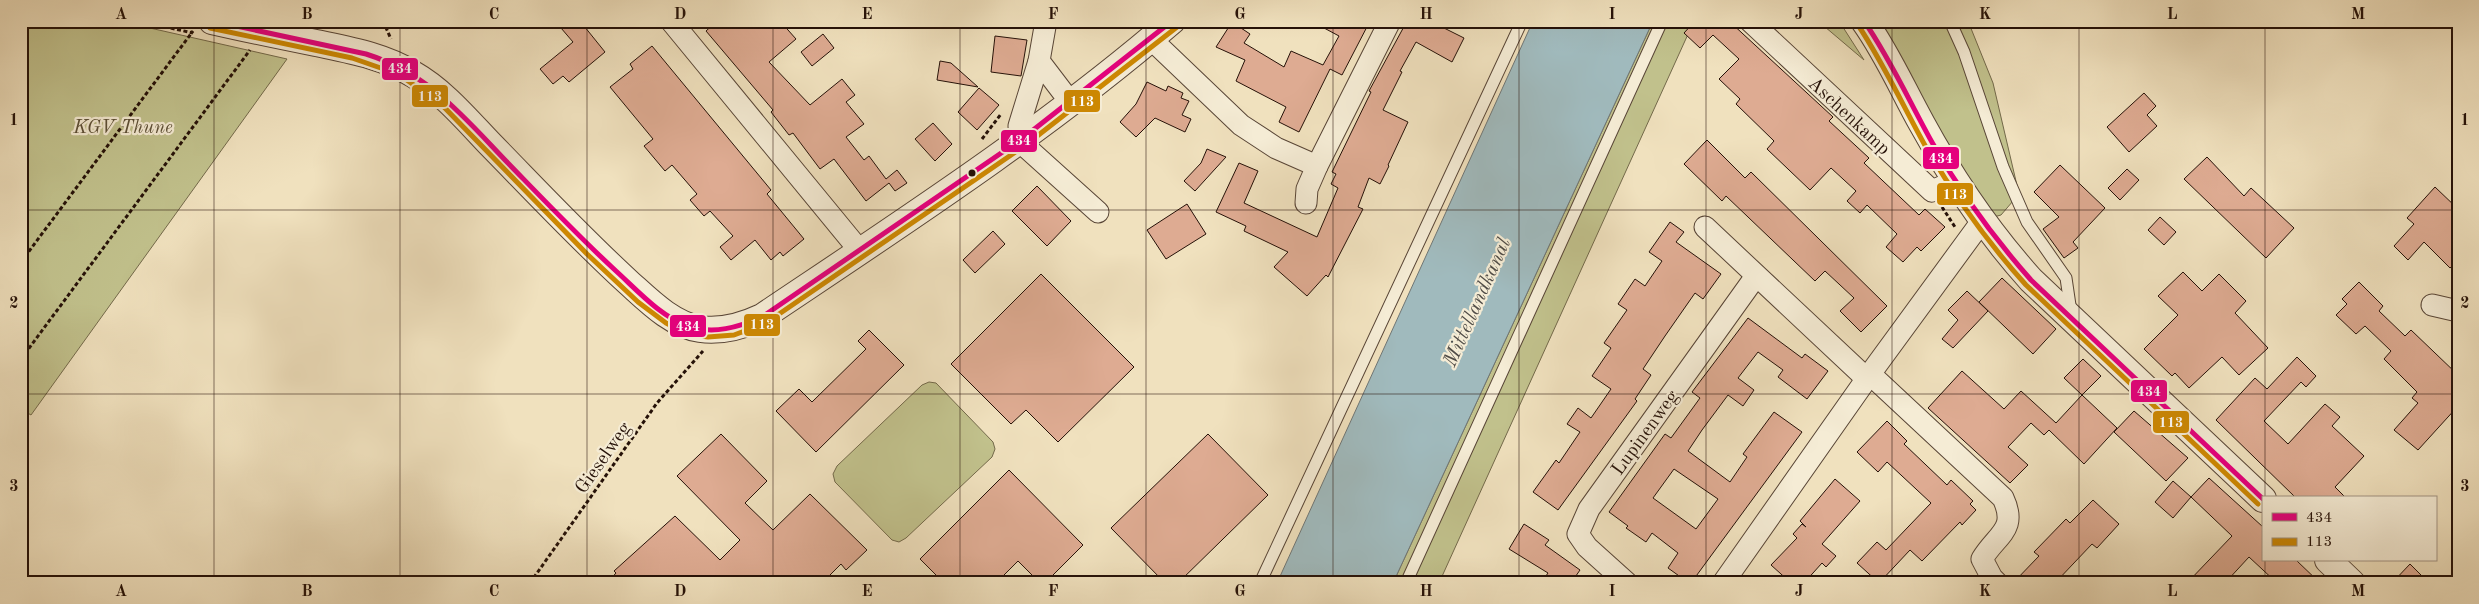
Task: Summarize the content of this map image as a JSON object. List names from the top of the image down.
{
  "streets": {
    "street": ["Aschenkamp", "Lupinenweg"],
    "path": ["Gieselweg"]
  },
  "water": ["Mittellandkanal"],
  "parks": ["KGV Thune"],
  "lines": ["transit line 434", "transit line 113"],
  "legend": ["434", "113"],
  "grid": {
    "columns": [
      "A",
      "B",
      "C",
      "D",
      "E",
      "F",
      "G",
      "H",
      "I",
      "J",
      "K",
      "L",
      "M"
    ],
    "rows": ["1", "2", "3"]
  }
}
